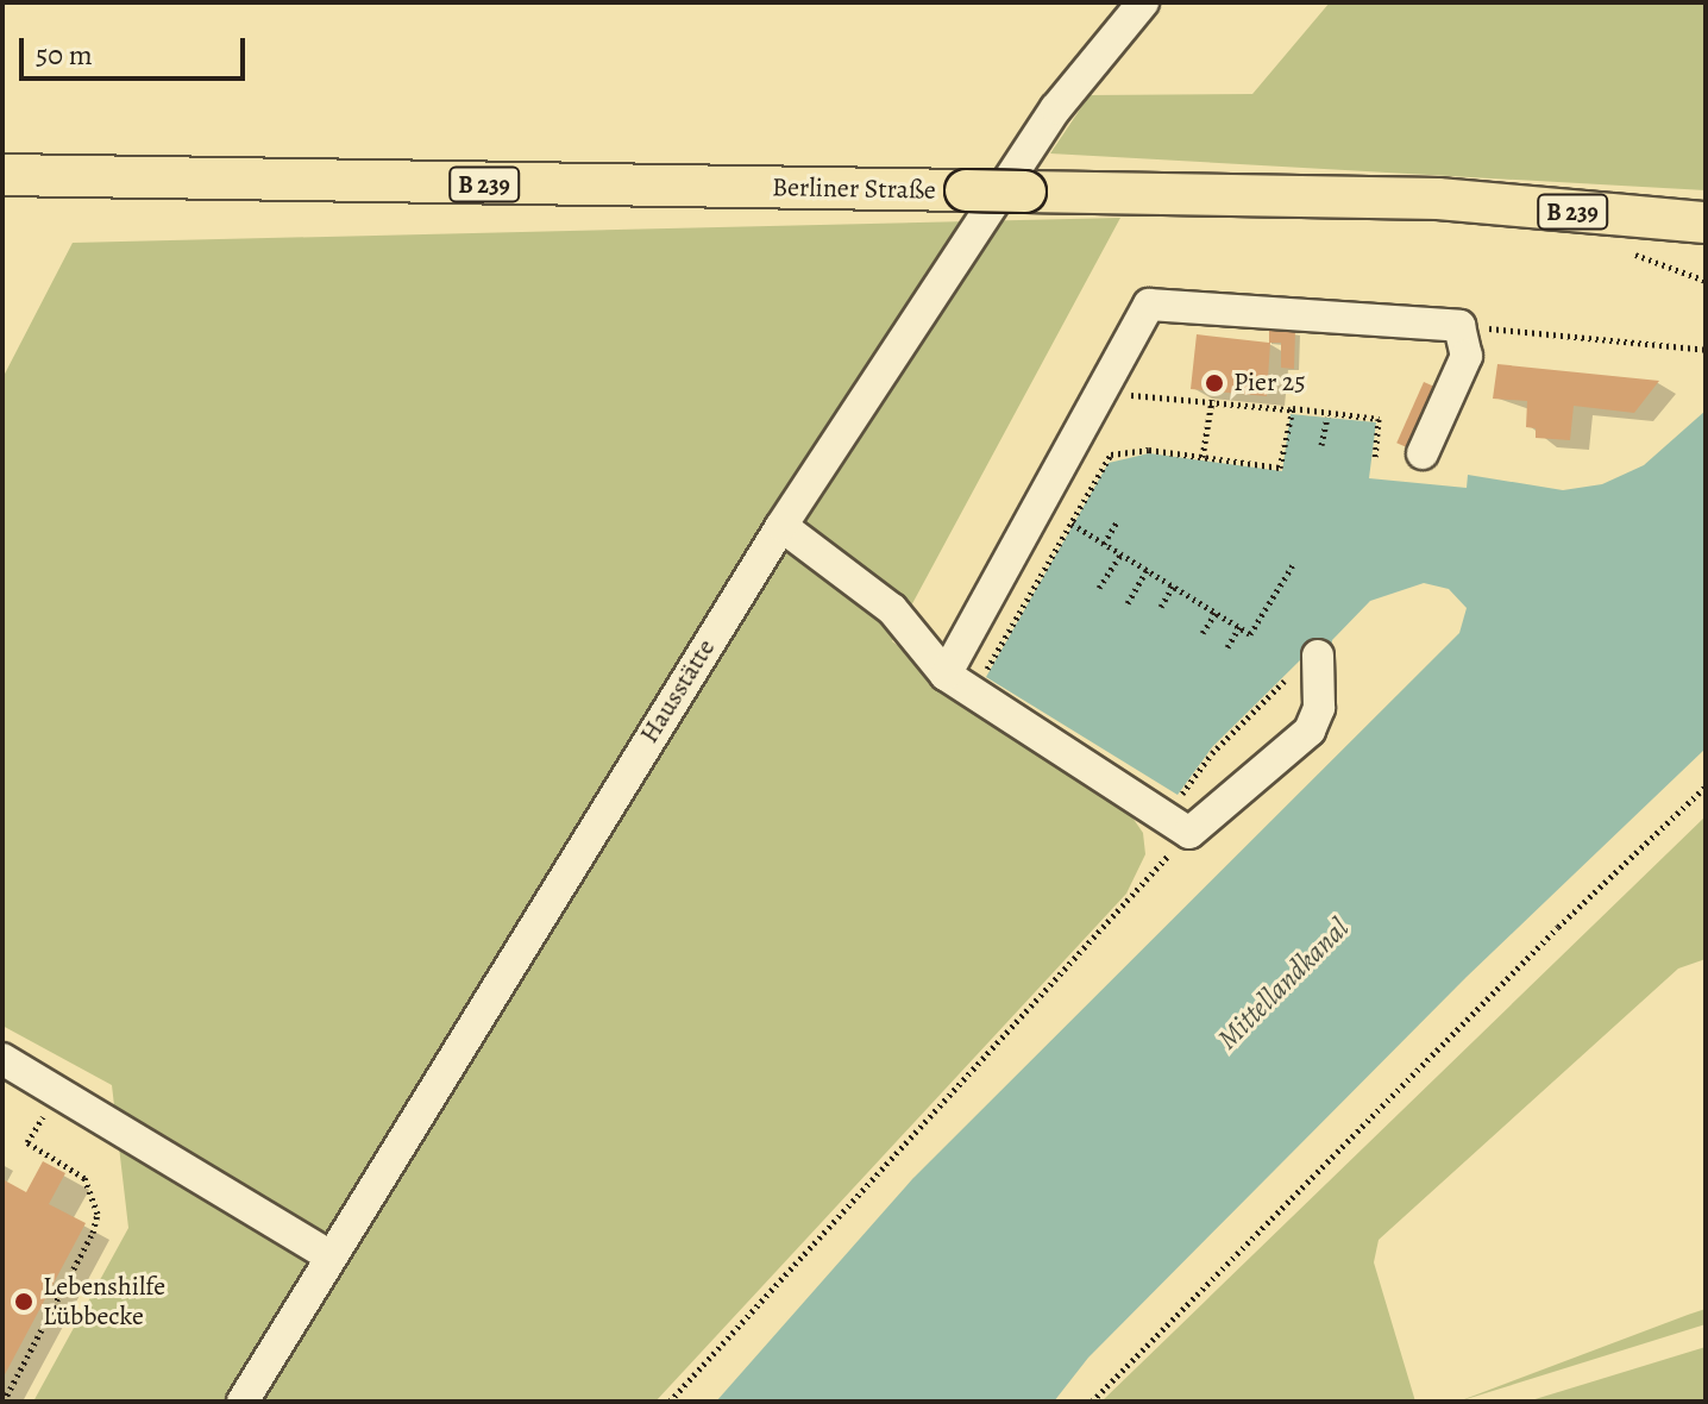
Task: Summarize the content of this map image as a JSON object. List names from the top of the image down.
{
  "streets": {
    "main road": ["B 239", "Berliner Straße"],
    "street": ["Hausstätte"]
  },
  "water": ["Mittellandkanal"],
  "places": ["Pier 25", "Lebenshilfe Lübbecke"],
  "scale_bar": "50 m"
}
